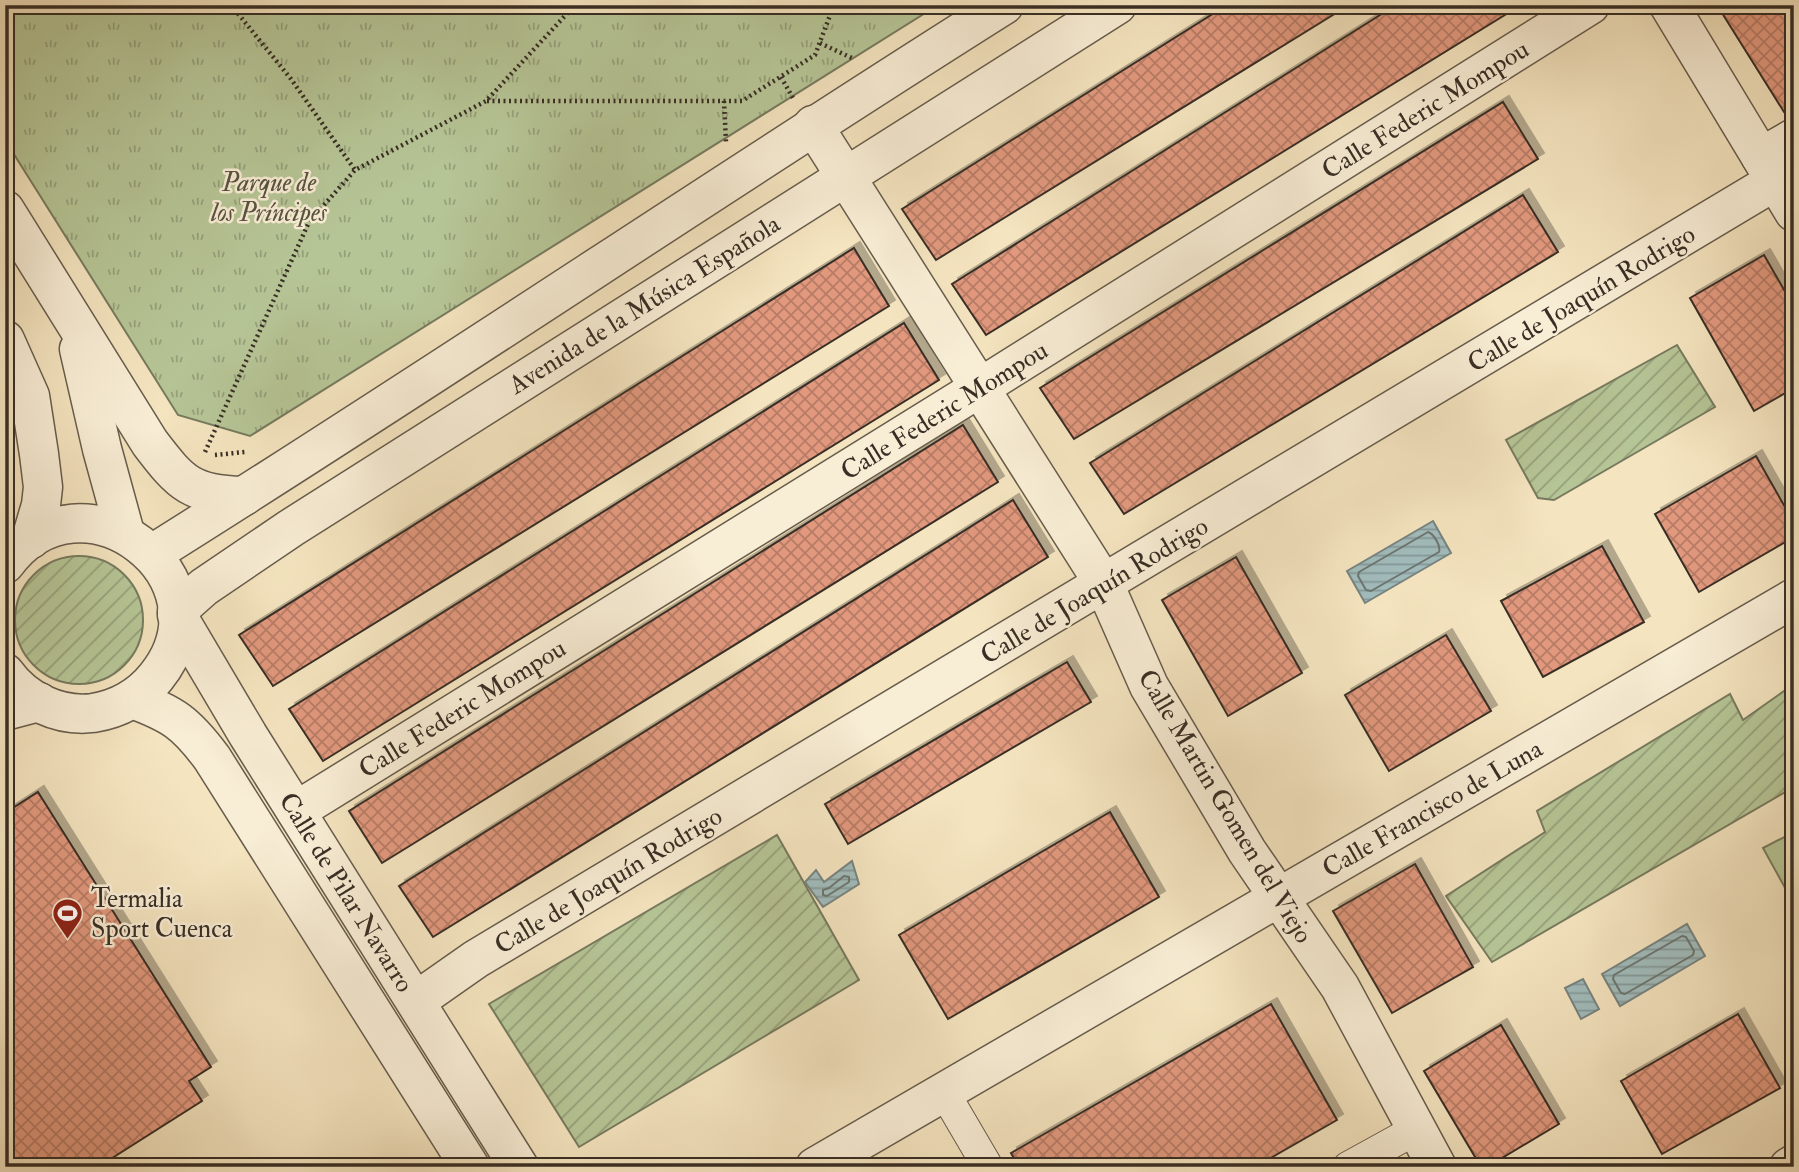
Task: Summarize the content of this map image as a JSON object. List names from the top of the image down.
{
  "streets": {
    "street": [
      "Calle Federic Mompou",
      "Calle de Joaquín Rodrigo",
      "Avenida de la Música Española",
      "Calle Martin Gomen del Viejo",
      "Calle Francisco de Luna",
      "Calle de Pilar Navarro"
    ]
  },
  "crossings": [
    ["Calle Federic Mompou", "Calle Martin Gomen del Viejo"],
    ["Calle Federic Mompou", "Calle de Pilar Navarro"],
    ["Calle de Joaquín Rodrigo", "Calle Martin Gomen del Viejo"],
    ["Calle de Joaquín Rodrigo", "Calle de Pilar Navarro"],
    ["Avenida de la Música Española", "Calle Martin Gomen del Viejo"],
    ["Avenida de la Música Española", "Calle de Pilar Navarro"],
    ["Calle Martin Gomen del Viejo", "Calle Francisco de Luna"]
  ],
  "parks": ["Parque de los Príncipes"],
  "places": {
    "sports": ["Termalia Sport Cuenca"]
  }
}
